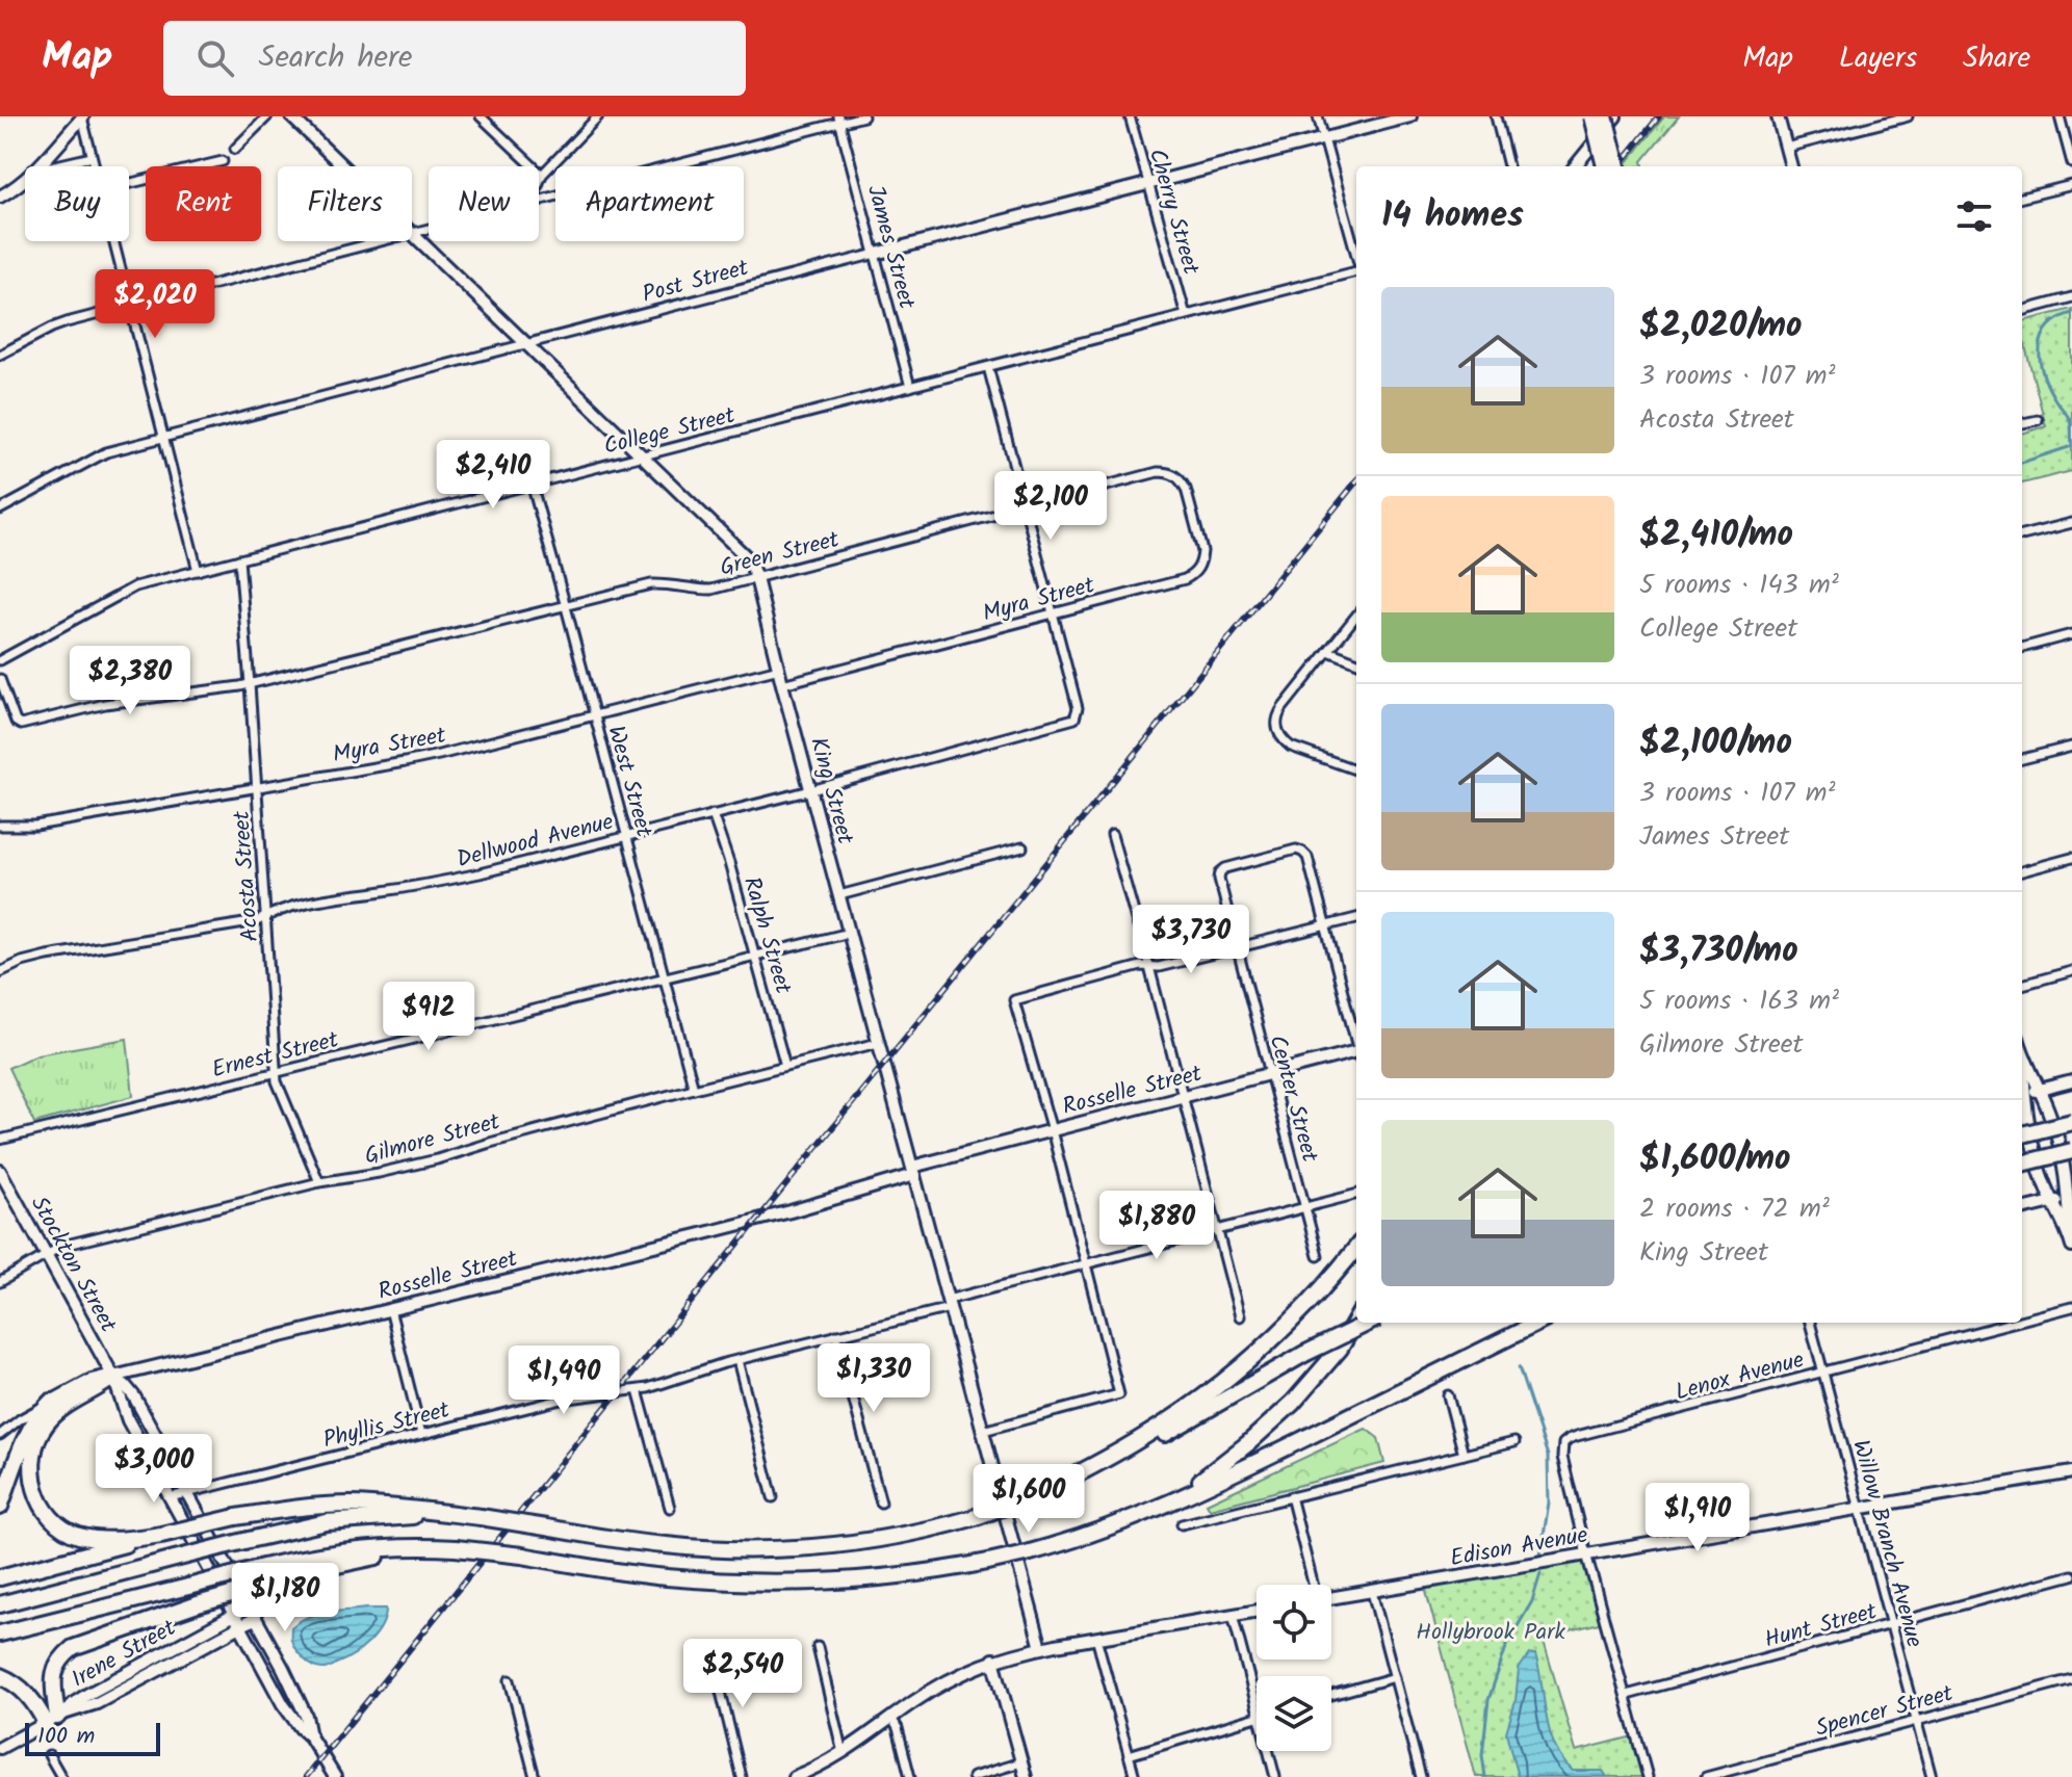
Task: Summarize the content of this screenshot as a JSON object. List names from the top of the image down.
{
  "streets": {
    "main road": [
      "Post Street",
      "King Street",
      "Rosselle Street",
      "Stockton Street",
      "Edison Avenue",
      "Irene Street"
    ],
    "street": [
      "Cherry Street",
      "James Street",
      "College Street",
      "Green Street",
      "Myra Street",
      "West Street",
      "Dellwood Avenue",
      "Acosta Street",
      "Ralph Street",
      "Ernest Street",
      "Center Street",
      "Gilmore Street",
      "Lenox Avenue",
      "Phyllis Street",
      "Willow Branch Avenue",
      "Hunt Street",
      "Spencer Street"
    ]
  },
  "crossings": [
    ["Cherry Street", "Post Street"],
    ["Cherry Street", "College Street"],
    ["James Street", "Post Street"],
    ["James Street", "College Street"],
    ["Post Street", "King Street"],
    ["College Street", "West Street"],
    ["College Street", "King Street"],
    ["College Street", "Acosta Street"],
    ["Green Street", "Myra Street"],
    ["Green Street", "West Street"],
    ["Green Street", "King Street"],
    ["Green Street", "Acosta Street"],
    ["Myra Street", "West Street"],
    ["Myra Street", "King Street"],
    ["Myra Street", "Dellwood Avenue"],
    ["Myra Street", "Acosta Street"],
    ["West Street", "Dellwood Avenue"],
    ["West Street", "Ernest Street"],
    ["West Street", "Gilmore Street"],
    ["King Street", "Dellwood Avenue"],
    ["King Street", "Ernest Street"],
    ["King Street", "Rosselle Street"],
    ["King Street", "Gilmore Street"],
    ["King Street", "Phyllis Street"],
    ["Dellwood Avenue", "Acosta Street"],
    ["Dellwood Avenue", "Ralph Street"],
    ["Acosta Street", "Ernest Street"],
    ["Acosta Street", "Gilmore Street"],
    ["Ralph Street", "Ernest Street"],
    ["Ralph Street", "Gilmore Street"],
    ["Rosselle Street", "Center Street"],
    ["Rosselle Street", "Stockton Street"],
    ["Center Street", "Phyllis Street"],
    ["Gilmore Street", "Stockton Street"],
    ["Stockton Street", "Phyllis Street"],
    ["Stockton Street", "Irene Street"],
    ["Lenox Avenue", "Willow Branch Avenue"],
    ["Lenox Avenue", "Edison Avenue"],
    ["Willow Branch Avenue", "Edison Avenue"],
    ["Willow Branch Avenue", "Hunt Street"],
    ["Willow Branch Avenue", "Spencer Street"]
  ],
  "parks": ["Hollybrook Park"],
  "scale_bar": "100 m",
  "page": {
    "header": "Map",
    "search": "Search here",
    "nav": ["Map", "Layers", "Share"],
    "chip": [
      "Buy",
      "Rent",
      "Filters",
      "New",
      "Apartment"
    ],
    "heading": "14 homes",
    "list": [
      {
        "name": "$2,020/mo",
        "note": "3 rooms · 107 m² · Acosta Street"
      },
      {
        "name": "$2,410/mo",
        "note": "5 rooms · 143 m² · College Street"
      },
      {
        "name": "$2,100/mo",
        "note": "3 rooms · 107 m² · James Street"
      },
      {
        "name": "$3,730/mo",
        "note": "5 rooms · 163 m² · Gilmore Street"
      },
      {
        "name": "$1,600/mo",
        "note": "2 rooms · 72 m² · King Street"
      }
    ],
    "price": [
      "$2,020",
      "$2,410",
      "$2,100",
      "$2,380",
      "$3,730",
      "$912",
      "$1,880",
      "$1,330",
      "$1,490",
      "$3,000",
      "$1,600",
      "$1,910",
      "$1,180",
      "$2,540"
    ],
    "scale": "100 m"
  }
}
